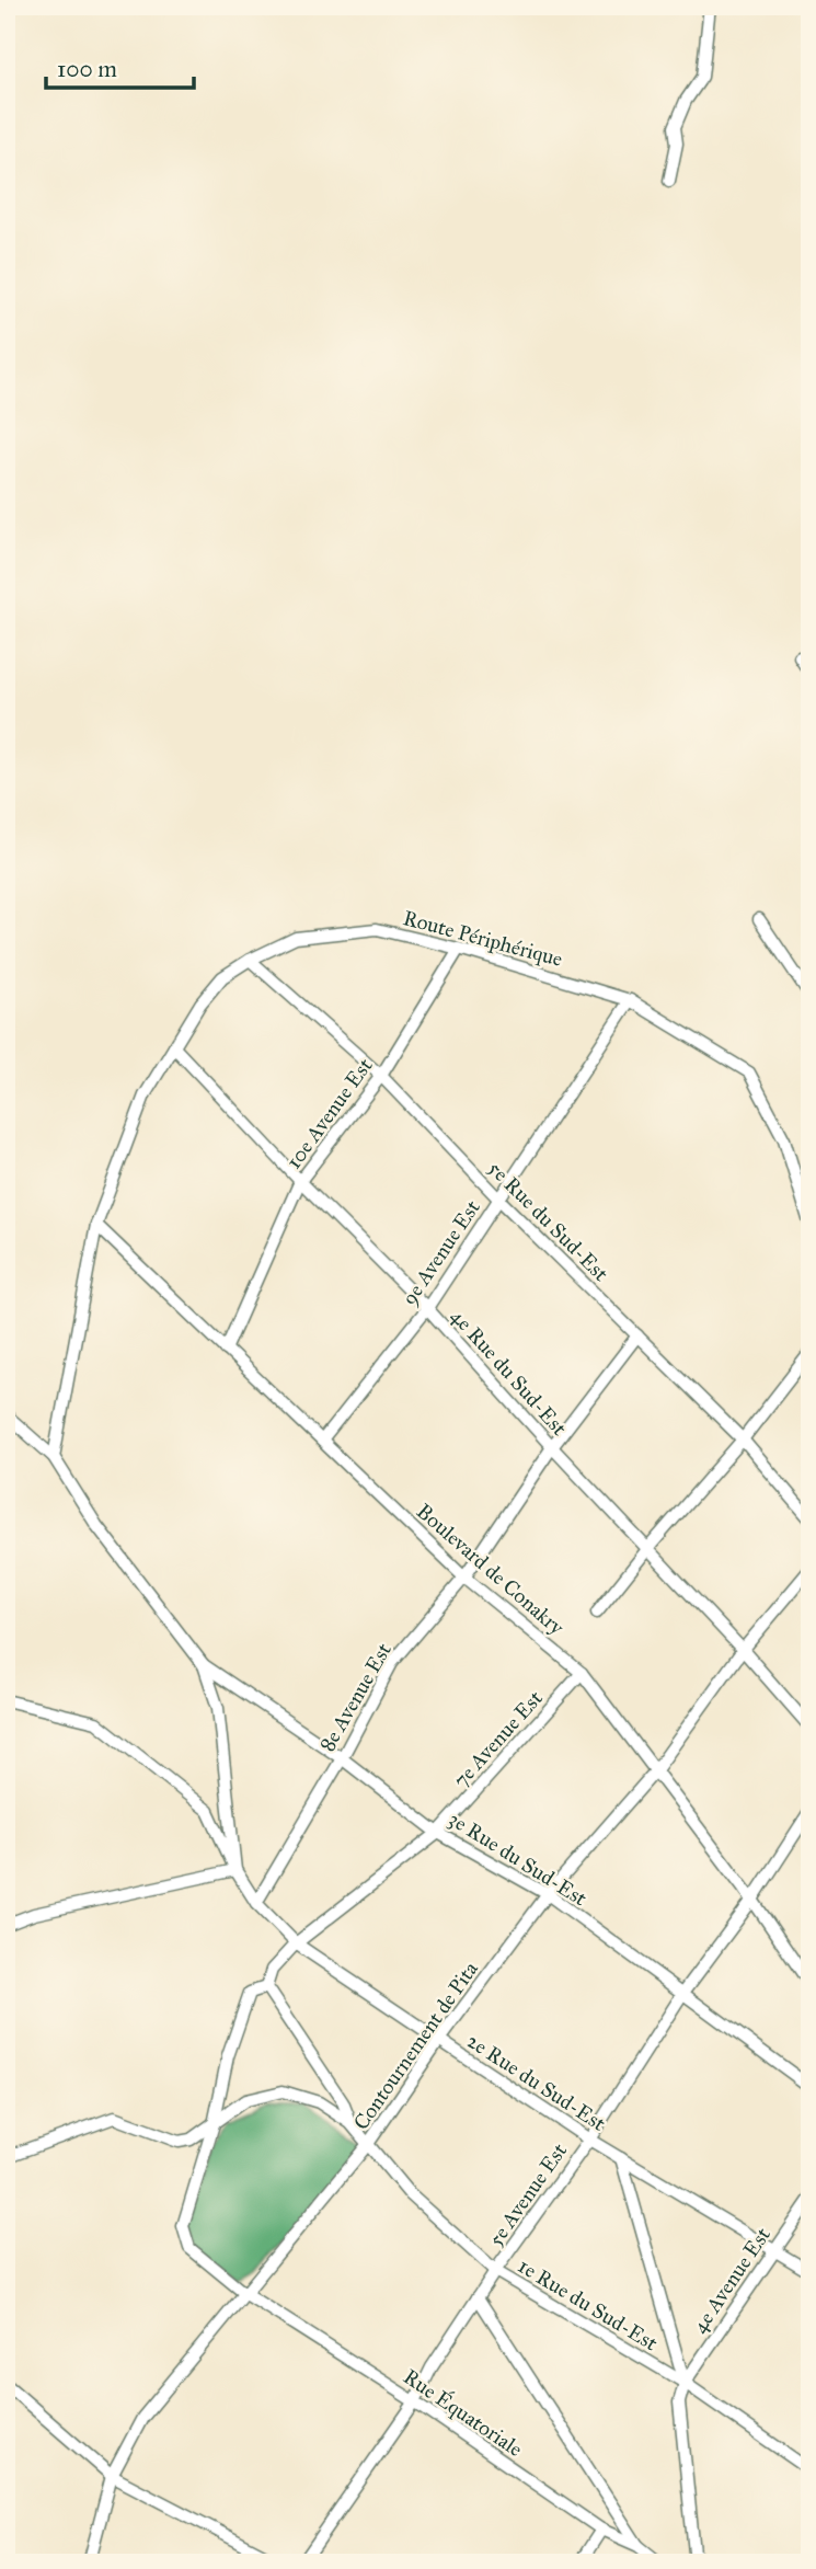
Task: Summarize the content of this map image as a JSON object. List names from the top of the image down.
{
  "streets": {
    "street": [
      "Route Périphérique",
      "10e Avenue Est",
      "5e Rue du Sud-Est",
      "9e Avenue Est",
      "4e Rue du Sud-Est",
      "Boulevard de Conakry",
      "8e Avenue Est",
      "7e Avenue Est",
      "3e Rue du Sud-Est",
      "Contournement de Pita",
      "2e Rue du Sud-Est",
      "5e Avenue Est",
      "4e Avenue Est",
      "1e Rue du Sud-Est",
      "Rue Équatoriale"
    ]
  },
  "crossings": [
    ["Route Périphérique", "10e Avenue Est"],
    ["Route Périphérique", "5e Rue du Sud-Est"],
    ["Route Périphérique", "9e Avenue Est"],
    ["Route Périphérique", "4e Rue du Sud-Est"],
    ["Route Périphérique", "Boulevard de Conakry"],
    ["10e Avenue Est", "5e Rue du Sud-Est"],
    ["10e Avenue Est", "4e Rue du Sud-Est"],
    ["10e Avenue Est", "Boulevard de Conakry"],
    ["5e Rue du Sud-Est", "9e Avenue Est"],
    ["5e Rue du Sud-Est", "8e Avenue Est"],
    ["9e Avenue Est", "4e Rue du Sud-Est"],
    ["9e Avenue Est", "Boulevard de Conakry"],
    ["4e Rue du Sud-Est", "8e Avenue Est"],
    ["4e Rue du Sud-Est", "Contournement de Pita"],
    ["Boulevard de Conakry", "8e Avenue Est"],
    ["Boulevard de Conakry", "7e Avenue Est"],
    ["Boulevard de Conakry", "Contournement de Pita"],
    ["Boulevard de Conakry", "5e Avenue Est"],
    ["8e Avenue Est", "3e Rue du Sud-Est"],
    ["8e Avenue Est", "2e Rue du Sud-Est"],
    ["7e Avenue Est", "3e Rue du Sud-Est"],
    ["7e Avenue Est", "2e Rue du Sud-Est"],
    ["7e Avenue Est", "1e Rue du Sud-Est"],
    ["7e Avenue Est", "Rue Équatoriale"],
    ["3e Rue du Sud-Est", "Contournement de Pita"],
    ["3e Rue du Sud-Est", "5e Avenue Est"],
    ["Contournement de Pita", "2e Rue du Sud-Est"],
    ["Contournement de Pita", "1e Rue du Sud-Est"],
    ["Contournement de Pita", "Rue Équatoriale"],
    ["2e Rue du Sud-Est", "5e Avenue Est"],
    ["2e Rue du Sud-Est", "4e Avenue Est"],
    ["5e Avenue Est", "1e Rue du Sud-Est"],
    ["5e Avenue Est", "Rue Équatoriale"],
    ["4e Avenue Est", "1e Rue du Sud-Est"],
    ["1e Rue du Sud-Est", "Rue Équatoriale"]
  ],
  "scale_bar": "100 m"
}
